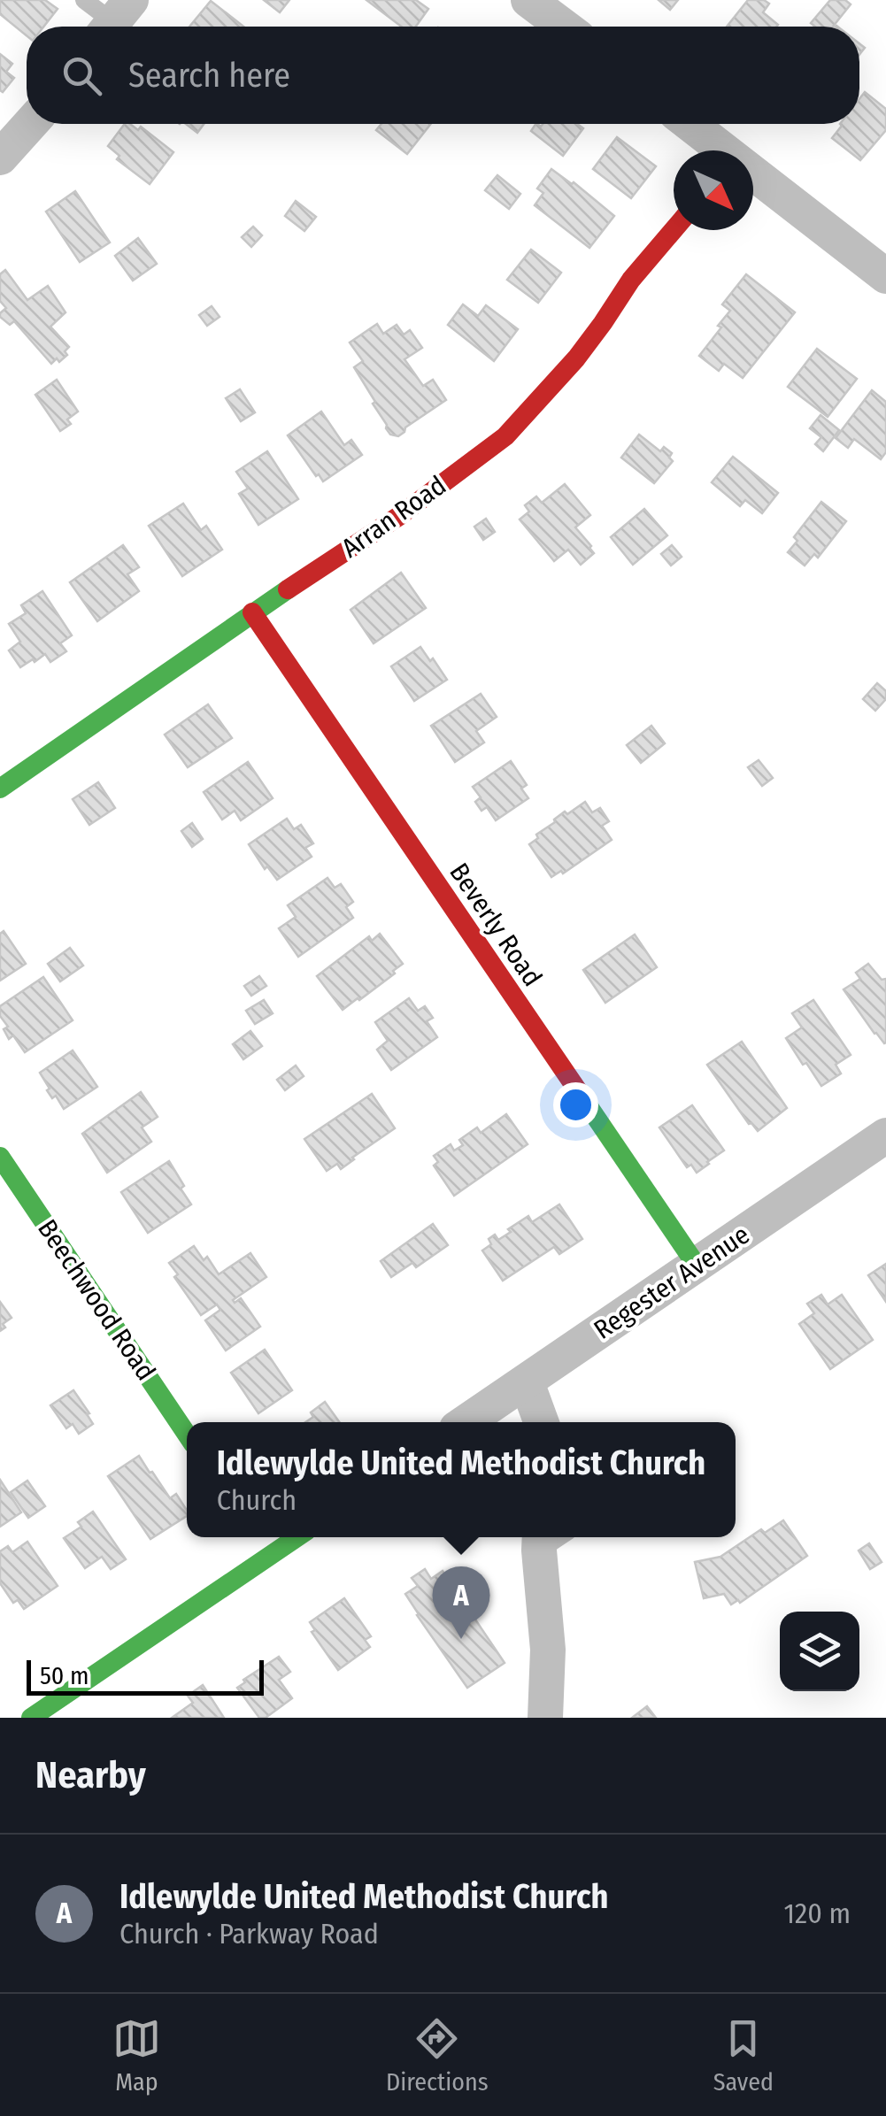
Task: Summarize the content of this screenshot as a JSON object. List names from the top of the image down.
{
  "streets": {
    "street": [
      "Arran Road",
      "Beverly Road",
      "Regester Avenue",
      "Beechwood Road"
    ]
  },
  "crossings": [
    ["Arran Road", "Beverly Road"],
    ["Beverly Road", "Regester Avenue"]
  ],
  "scale_bar": "50 m",
  "north": "bottom right",
  "page": {
    "search": "Search here",
    "popup": ["Idlewylde United Methodist Church", "Church"],
    "pins": "A",
    "scale": "50 m",
    "heading": "Nearby",
    "list": [
      {
        "mark": "A",
        "name": "Idlewylde United Methodist Church",
        "note": "Church · Parkway Road",
        "value": "120 m"
      }
    ],
    "nav": ["Map", "Directions", "Saved"]
  }
}
